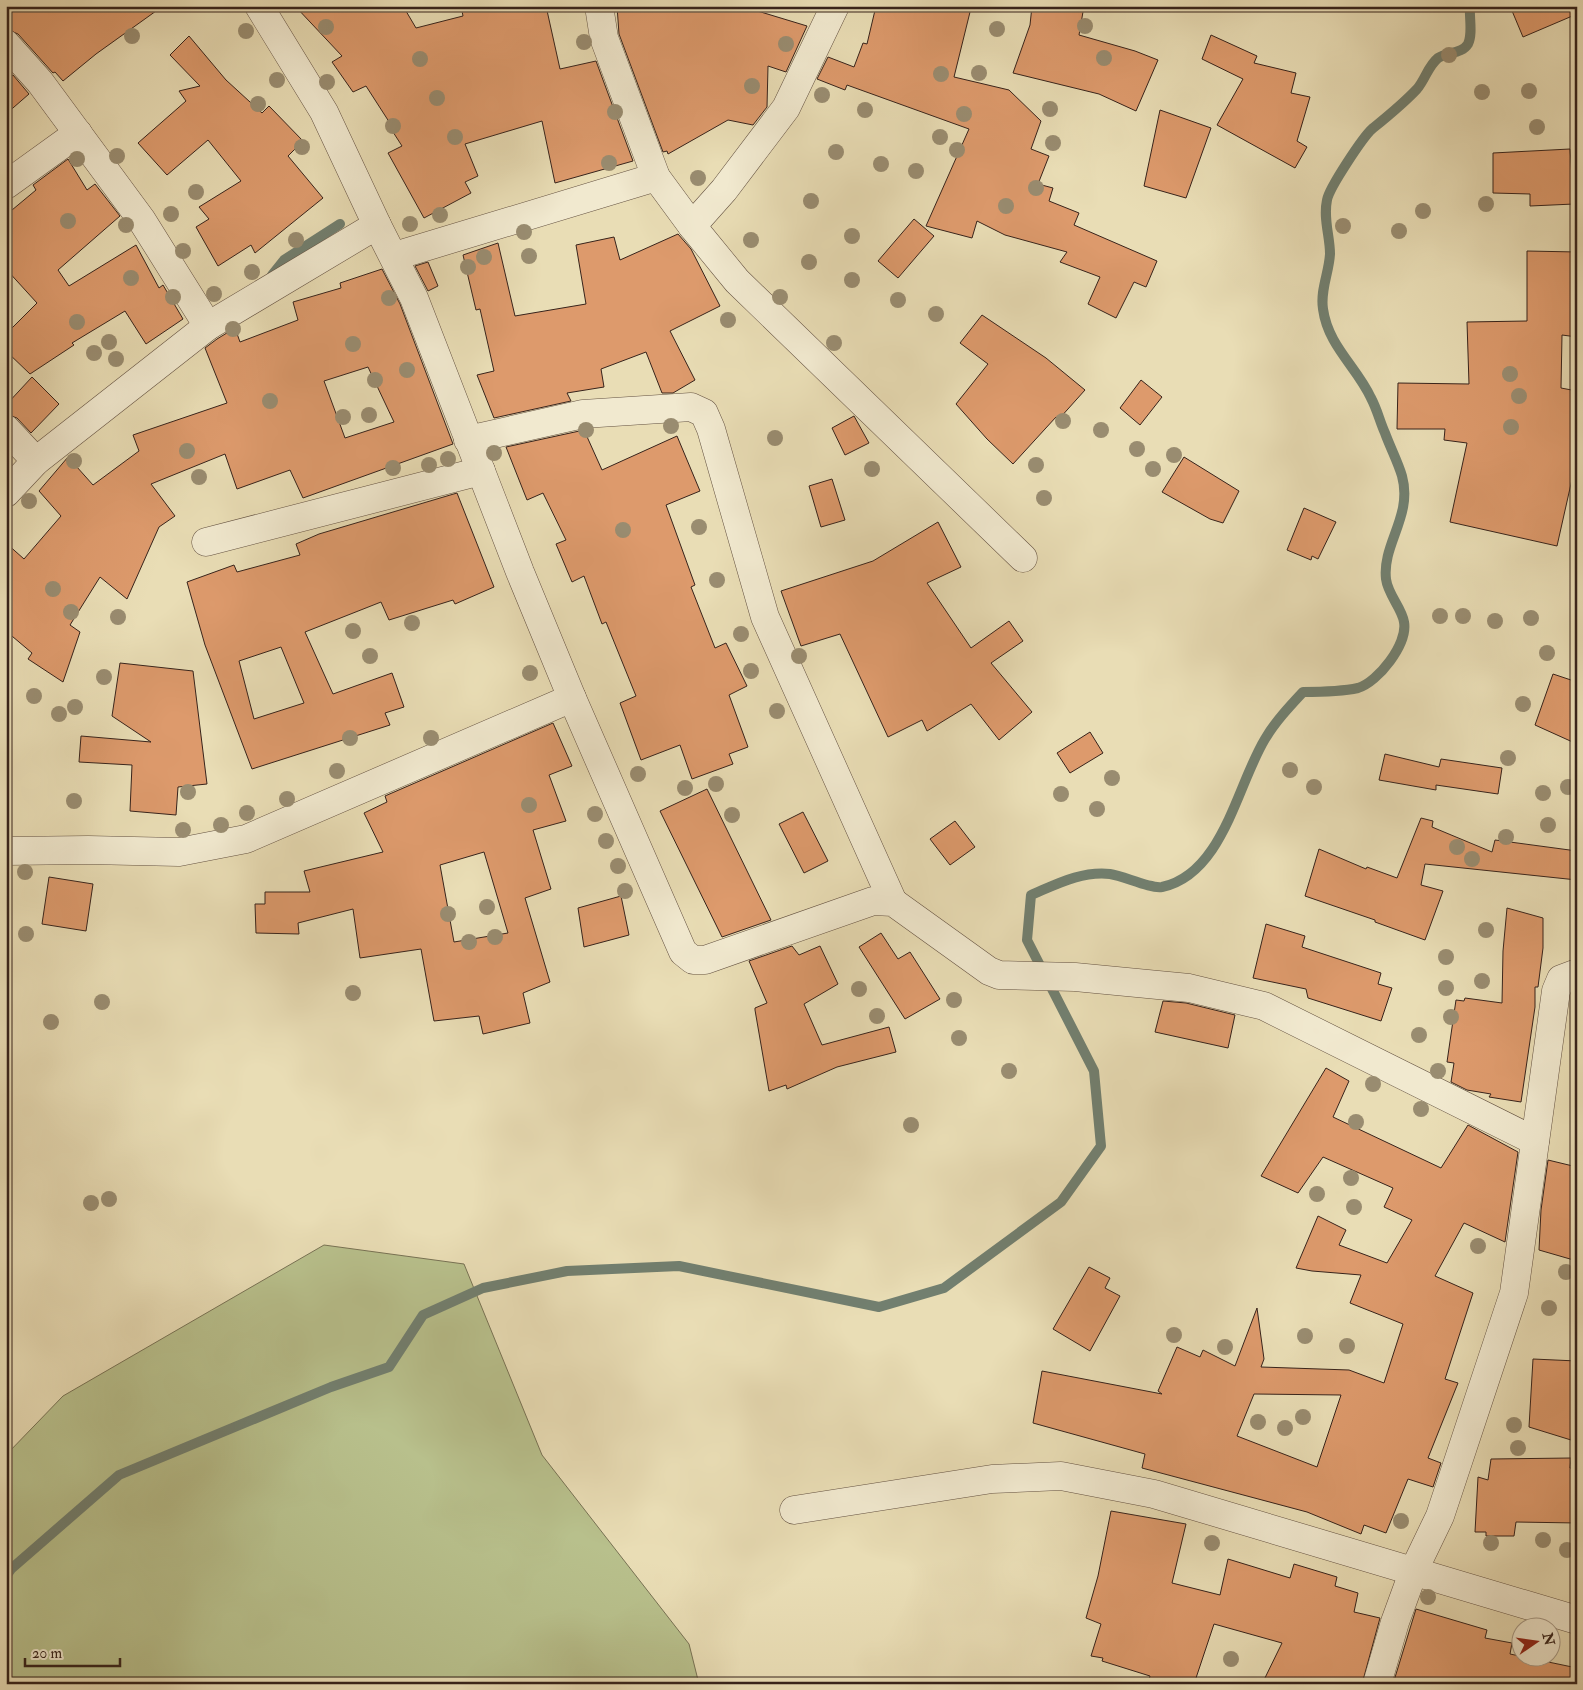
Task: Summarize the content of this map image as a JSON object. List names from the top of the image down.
{
  "scale_bar": "20 m",
  "north": "right"
}
